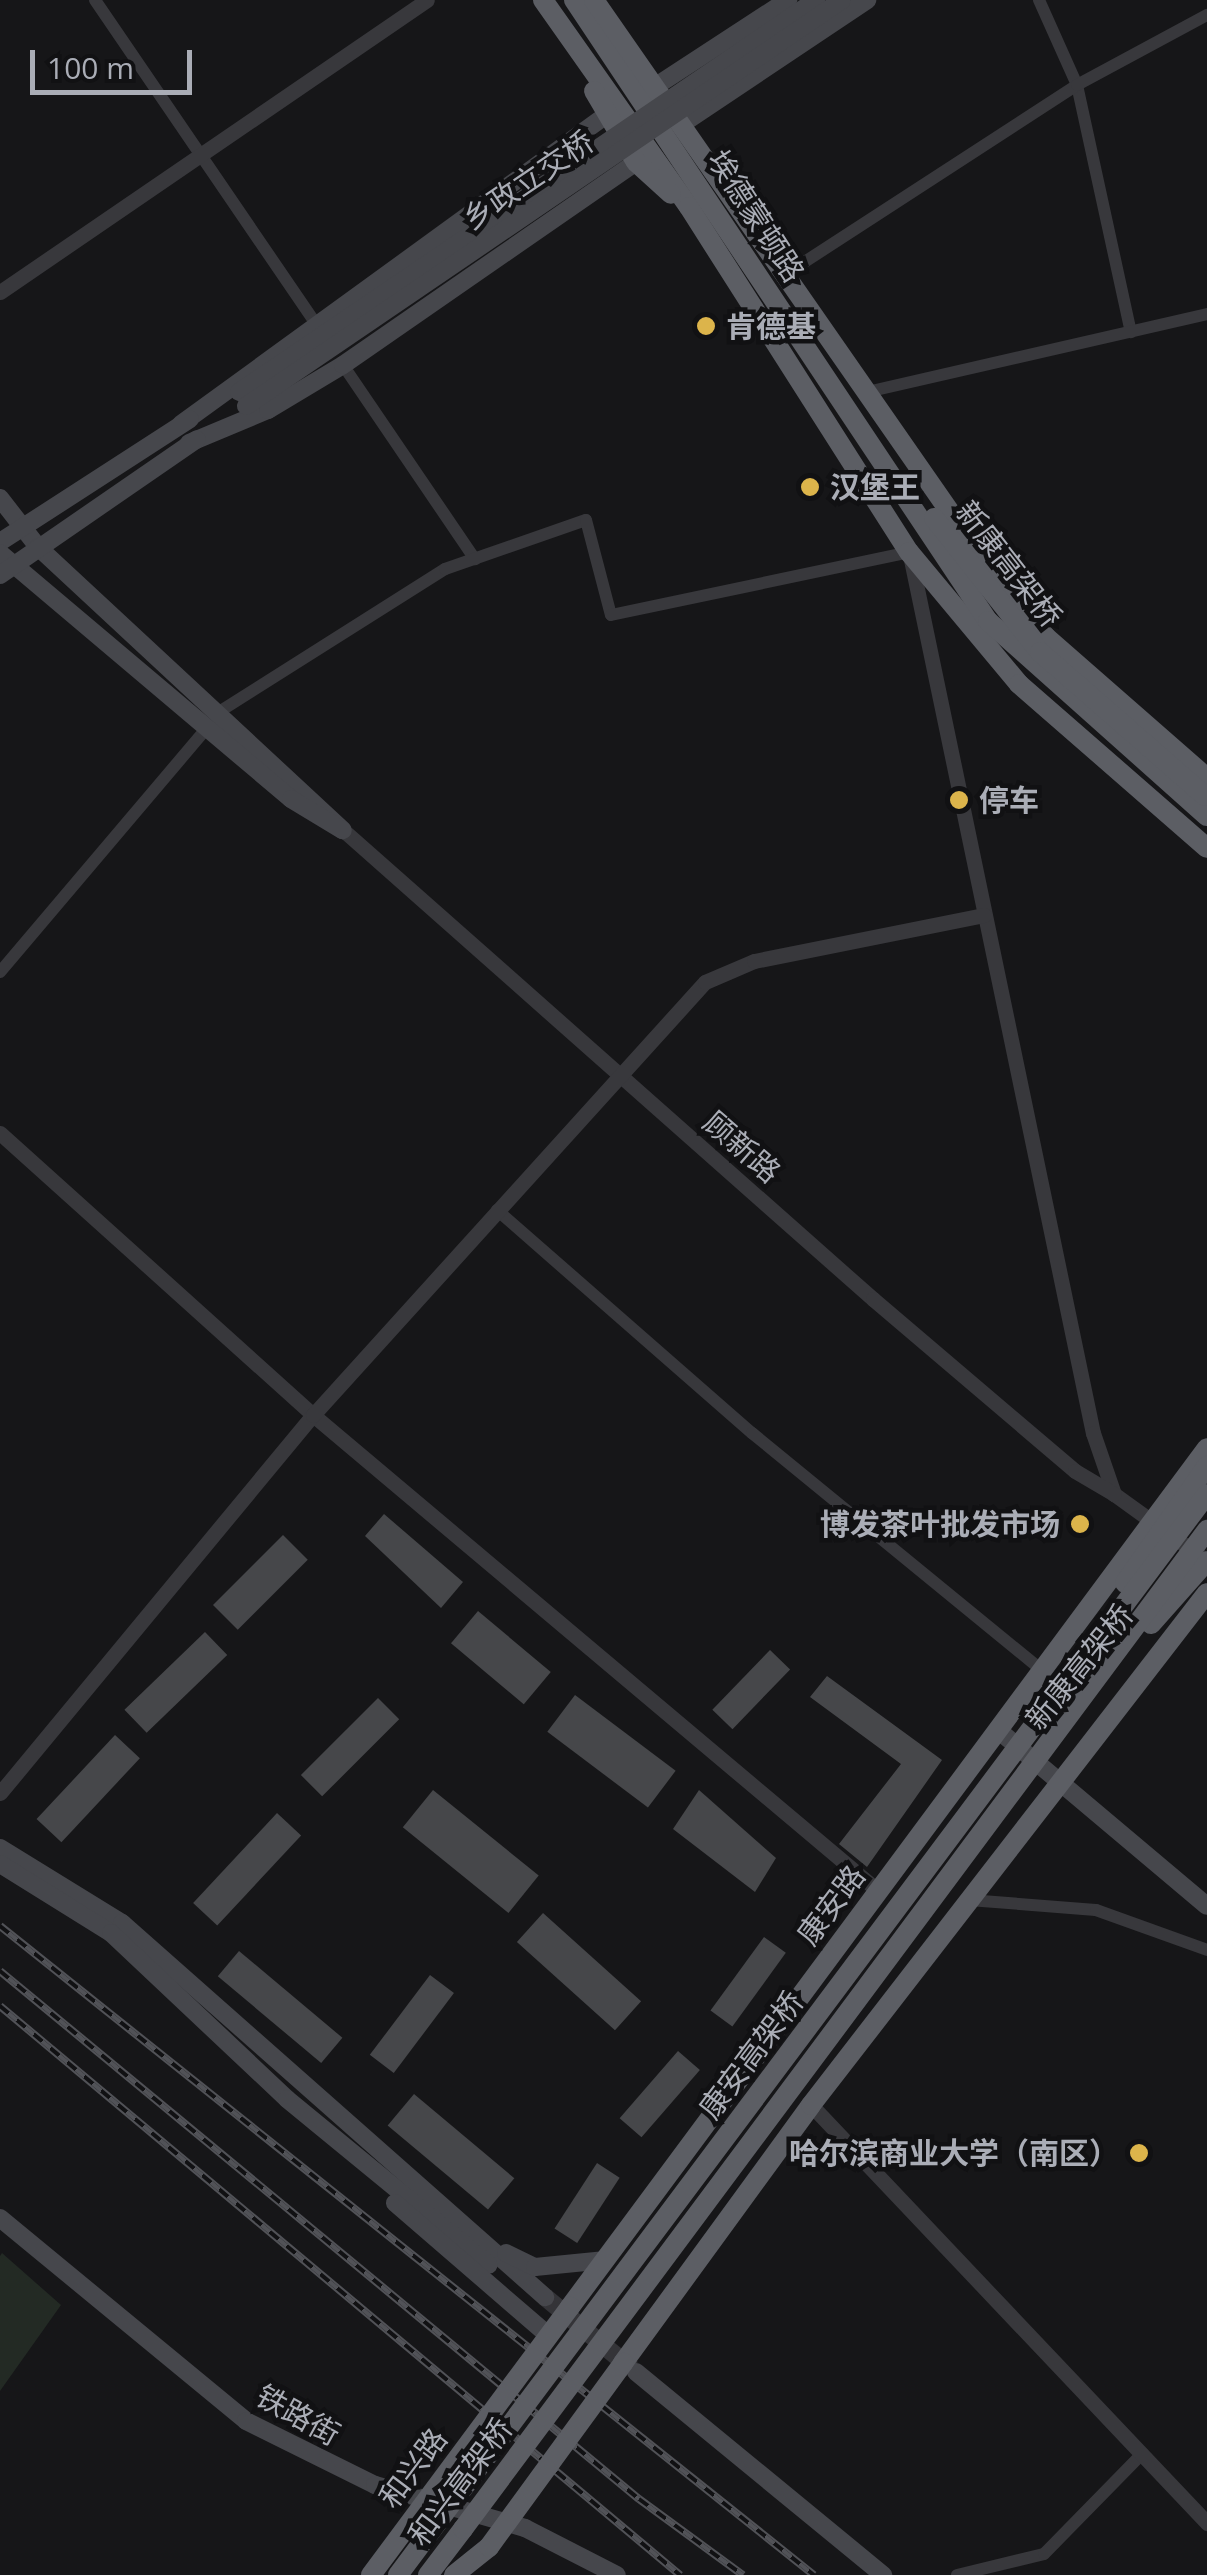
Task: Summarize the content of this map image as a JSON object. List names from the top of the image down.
{
  "streets": {
    "highway": [
      "埃德蒙顿路",
      "新康高架桥",
      "康安路",
      "康安高架桥",
      "和兴路",
      "和兴高架桥"
    ],
    "main road": ["乡政立交桥", "顾新路", "铁路街"]
  },
  "crossings": [
    ["埃德蒙顿路", "新康高架桥"],
    ["新康高架桥", "顾新路"],
    ["新康高架桥", "康安高架桥"],
    ["顾新路", "康安路"],
    ["康安路", "和兴路"],
    ["康安高架桥", "和兴高架桥"]
  ],
  "places": [
    "肯德基",
    "汉堡王",
    "停车",
    "博发茶叶批发市场",
    "哈尔滨商业大学（南区）"
  ],
  "scale_bar": "100 m"
}
